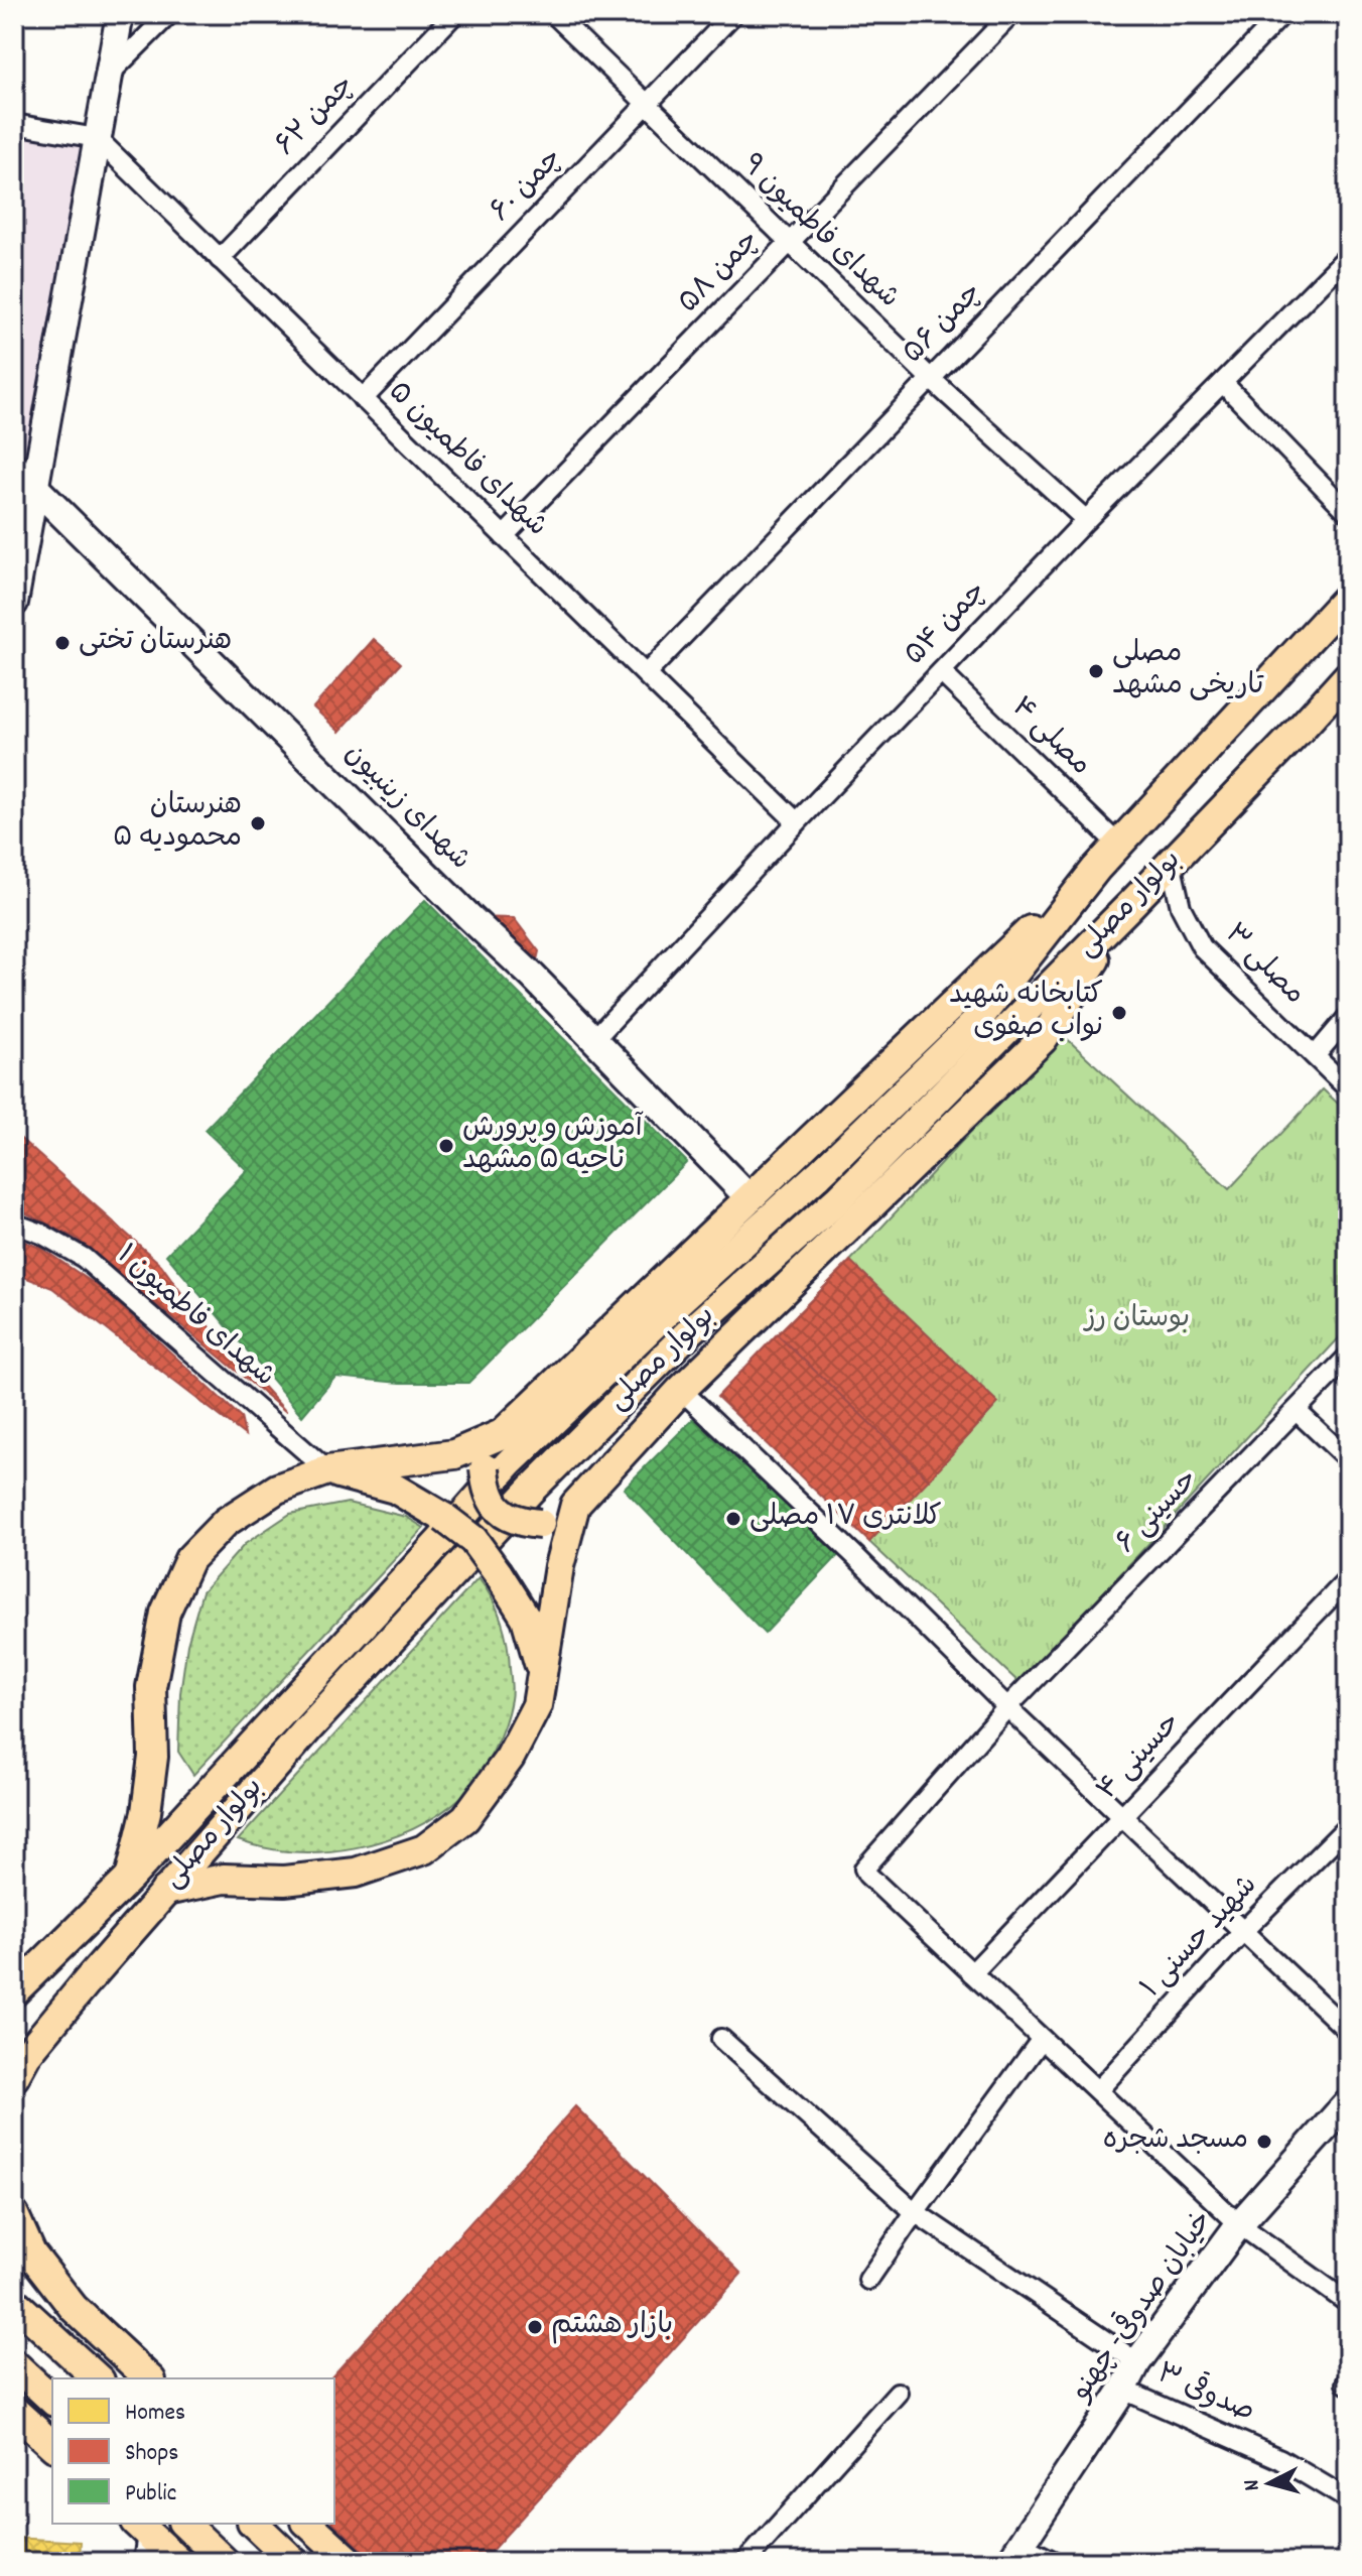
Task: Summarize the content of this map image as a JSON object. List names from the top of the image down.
{
  "streets": {
    "main road": ["بولوار مصلی"],
    "street": [
      "چمن ۶۲",
      "چمن ۶۰",
      "شهدای فاطمیون ۹",
      "چمن ۵۸",
      "چمن ۵۶",
      "شهدای فاطمیون ۵",
      "چمن ۵۴",
      "مصلی ۴",
      "شهدای زینبیون",
      "مصلی ۳",
      "شهدای فاطمیون ۱",
      "حسینی ۶",
      "حسینی ۴",
      "شهید حسنی ۱",
      "خیابان صدوقی- چهنو",
      "صدوقی ۳"
    ]
  },
  "crossings": [
    ["چمن ۶۲", "شهدای فاطمیون ۵"],
    ["چمن ۶۰", "شهدای فاطمیون ۹"],
    ["چمن ۶۰", "شهدای فاطمیون ۵"],
    ["شهدای فاطمیون ۹", "چمن ۵۸"],
    ["شهدای فاطمیون ۹", "چمن ۵۶"],
    ["شهدای فاطمیون ۹", "چمن ۵۴"],
    ["چمن ۵۸", "شهدای فاطمیون ۵"],
    ["چمن ۵۶", "شهدای فاطمیون ۵"],
    ["شهدای فاطمیون ۵", "چمن ۵۴"],
    ["چمن ۵۴", "مصلی ۴"],
    ["چمن ۵۴", "شهدای زینبیون"],
    ["مصلی ۴", "بولوار مصلی"],
    ["بولوار مصلی", "مصلی ۳"],
    ["حسینی ۶", "حسینی ۴"],
    ["خیابان صدوقی- چهنو", "صدوقی ۳"]
  ],
  "parks": ["بوستان رز"],
  "places": [
    "هنرستان تختی",
    "مصلی تاریخی مشهد",
    "هنرستان محمودیه ۵",
    "کتابخانه شهید نواب صفوی",
    "آموزش و پرورش ناحیه ۵ مشهد",
    "کلانتری ۱۷ مصلی",
    "مسجد شجره",
    "بازار هشتم"
  ],
  "legend": ["Homes", "Shops", "Public"],
  "north": "left"
}
